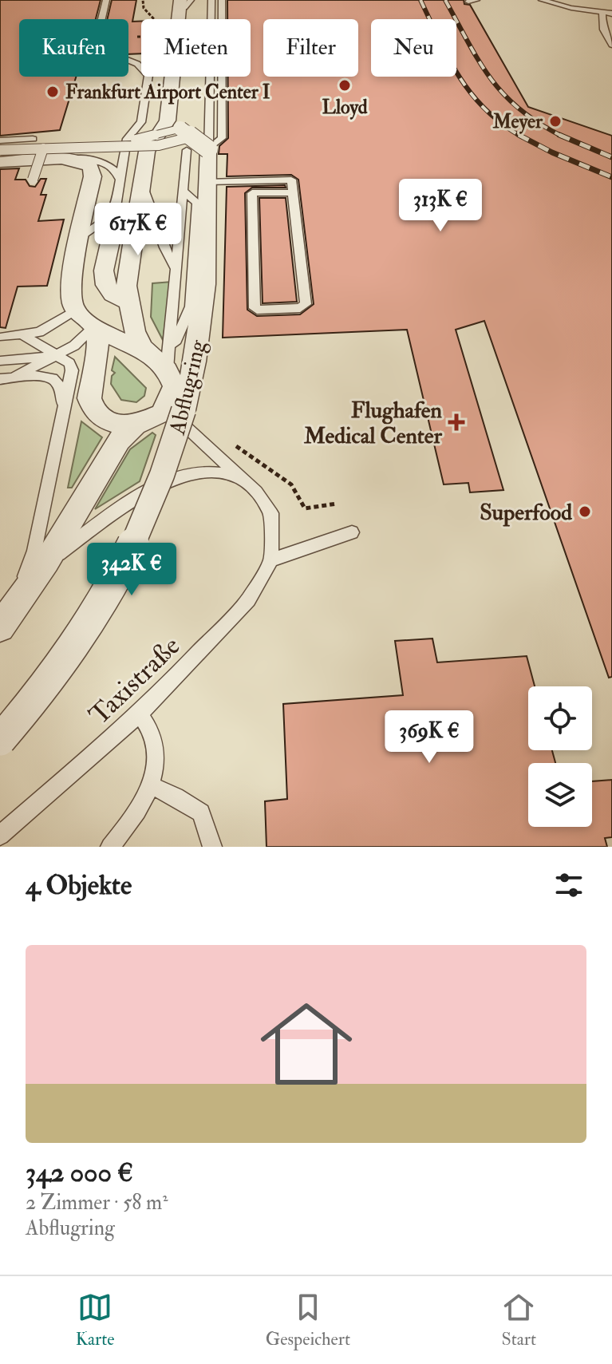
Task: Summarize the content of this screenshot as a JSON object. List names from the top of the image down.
{
  "streets": {
    "street": ["Abflugring"],
    "lane": ["Taxistraße"]
  },
  "places": {
    "other": [
      "Lloyd",
      "Frankfurt Airport Center I",
      "Meyer",
      "Superfood"
    ],
    "health": ["Flughafen Medical Center"]
  },
  "page": {
    "chip": [
      "Kaufen",
      "Mieten",
      "Filter",
      "Neu"
    ],
    "price": [
      "313K €",
      "617K €",
      "342K €",
      "369K €"
    ],
    "heading": "4 Objekte",
    "list": [
      {
        "name": "342 000 €",
        "note": "2 Zimmer · 58 m² · Abflugring"
      }
    ],
    "tabs": ["Karte", "Gespeichert", "Start"]
  }
}
